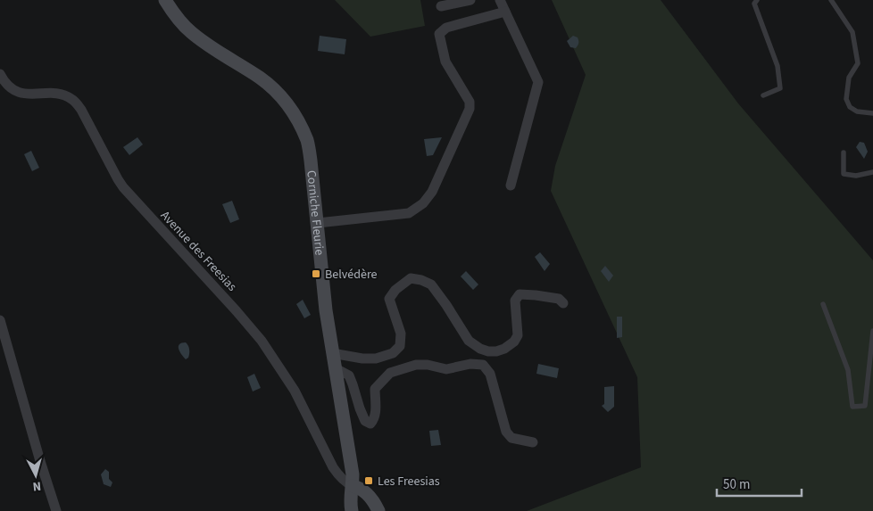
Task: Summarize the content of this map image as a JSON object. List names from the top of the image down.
{
  "streets": {
    "main road": ["Corniche Fleurie"],
    "street": ["Avenue des Freesias"]
  },
  "crossings": [
    ["Corniche Fleurie", "Avenue des Freesias"]
  ],
  "places": {
    "transit": ["Belvédère", "Les Freesias"]
  },
  "scale_bar": "50 m",
  "north": "bottom"
}
